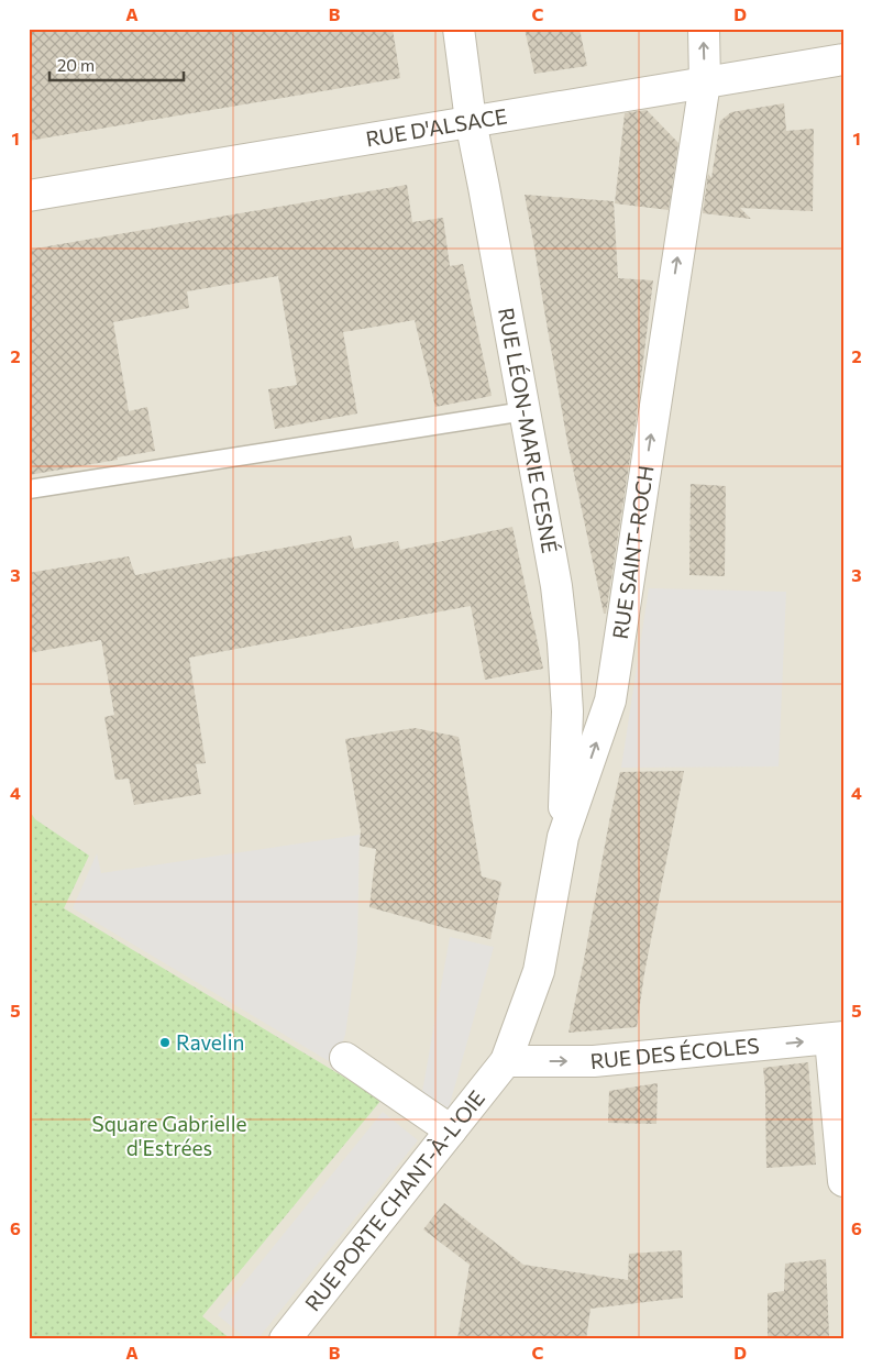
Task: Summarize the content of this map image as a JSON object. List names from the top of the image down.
{
  "streets": {
    "street": [
      "RUE D'ALSACE",
      "RUE LÉON-MARIE CESNÉ",
      "RUE SAINT-ROCH",
      "RUE DES ÉCOLES",
      "RUE PORTE CHANT-À-L'OIE"
    ]
  },
  "crossings": [
    ["RUE D'ALSACE", "RUE LÉON-MARIE CESNÉ"],
    ["RUE D'ALSACE", "RUE SAINT-ROCH"],
    ["RUE LÉON-MARIE CESNÉ", "RUE SAINT-ROCH"],
    ["RUE SAINT-ROCH", "RUE DES ÉCOLES"],
    ["RUE SAINT-ROCH", "RUE PORTE CHANT-À-L'OIE"],
    ["RUE DES ÉCOLES", "RUE PORTE CHANT-À-L'OIE"]
  ],
  "one_way": ["RUE SAINT-ROCH", "RUE DES ÉCOLES"],
  "parks": ["Square Gabrielle d'Estrées"],
  "places": ["Ravelin"],
  "scale_bar": "20 m",
  "grid": {
    "columns": [
      "A",
      "B",
      "C",
      "D"
    ],
    "rows": [
      "1",
      "2",
      "3",
      "4",
      "5",
      "6"
    ]
  }
}
